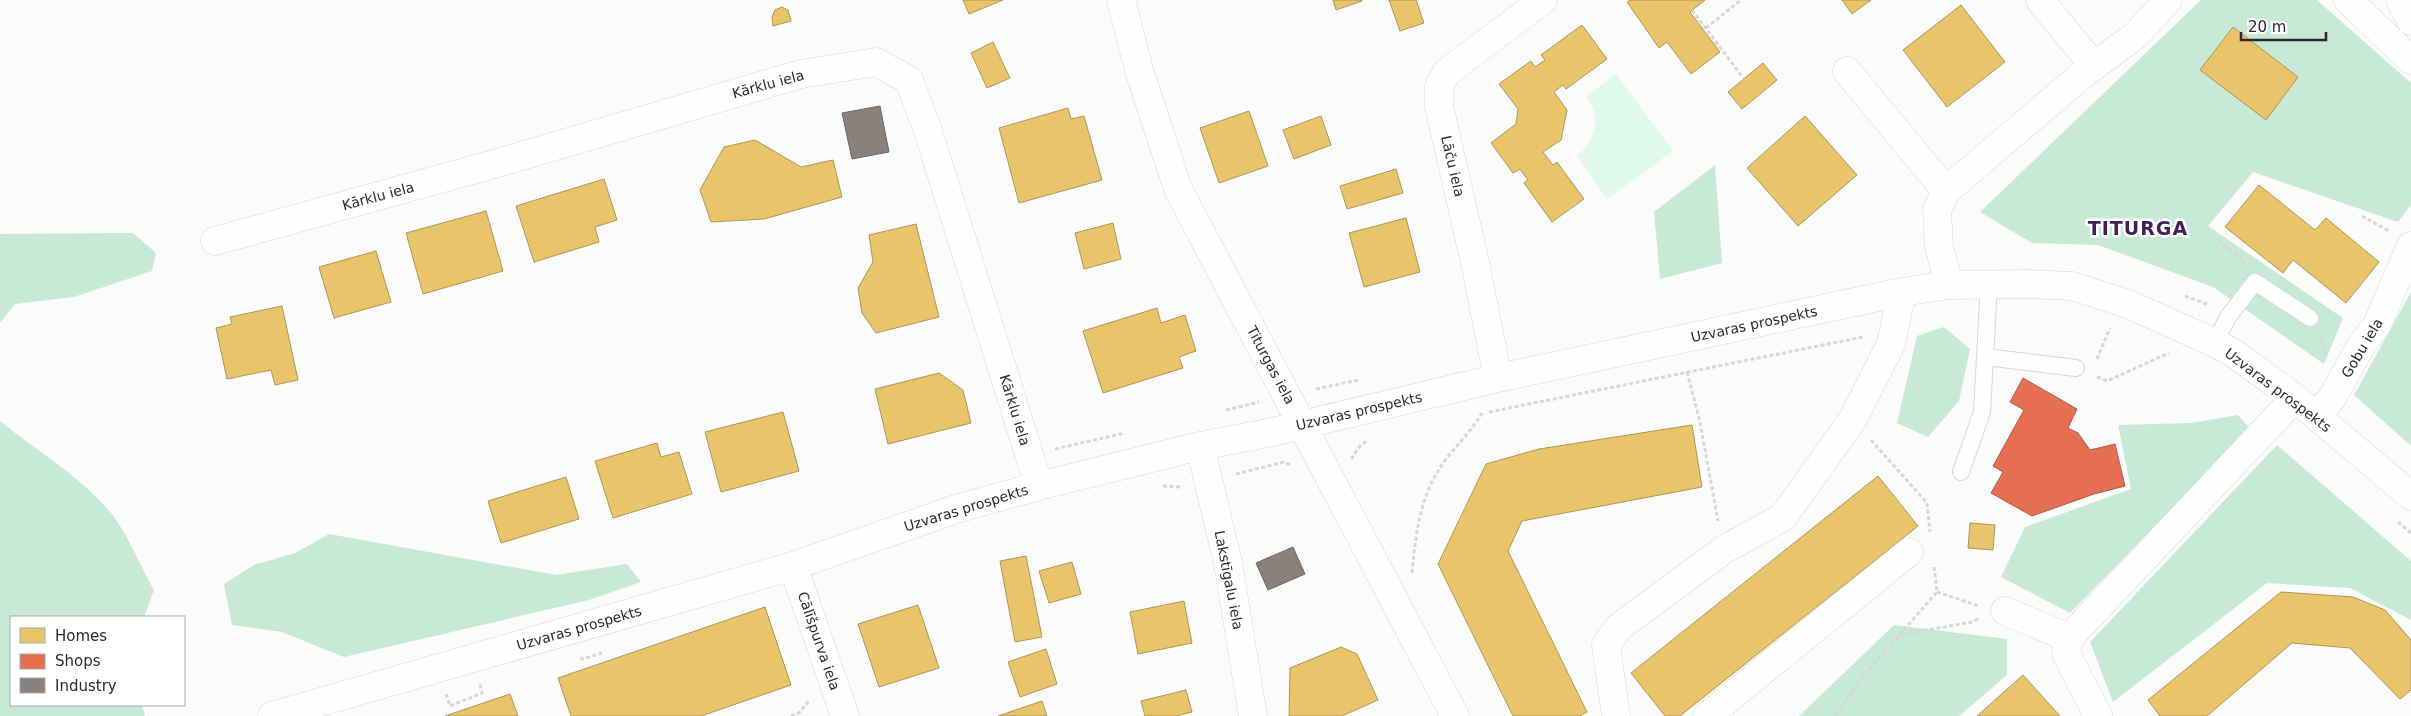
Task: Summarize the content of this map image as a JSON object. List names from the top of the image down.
{
  "streets": {
    "street": [
      "Kārklu iela",
      "Lāču iela",
      "Uzvaras prospekts",
      "Gobu iela",
      "Titurgas iela",
      "Lakstīgalu iela",
      "Cālīšpurva iela"
    ]
  },
  "crossings": [
    ["Kārklu iela", "Uzvaras prospekts"],
    ["Lāču iela", "Uzvaras prospekts"],
    ["Uzvaras prospekts", "Gobu iela"],
    ["Uzvaras prospekts", "Titurgas iela"],
    ["Uzvaras prospekts", "Lakstīgalu iela"],
    ["Uzvaras prospekts", "Cālīšpurva iela"]
  ],
  "districts": ["TITURGA"],
  "legend": ["Homes", "Shops", "Industry"],
  "scale_bar": "20 m"
}
